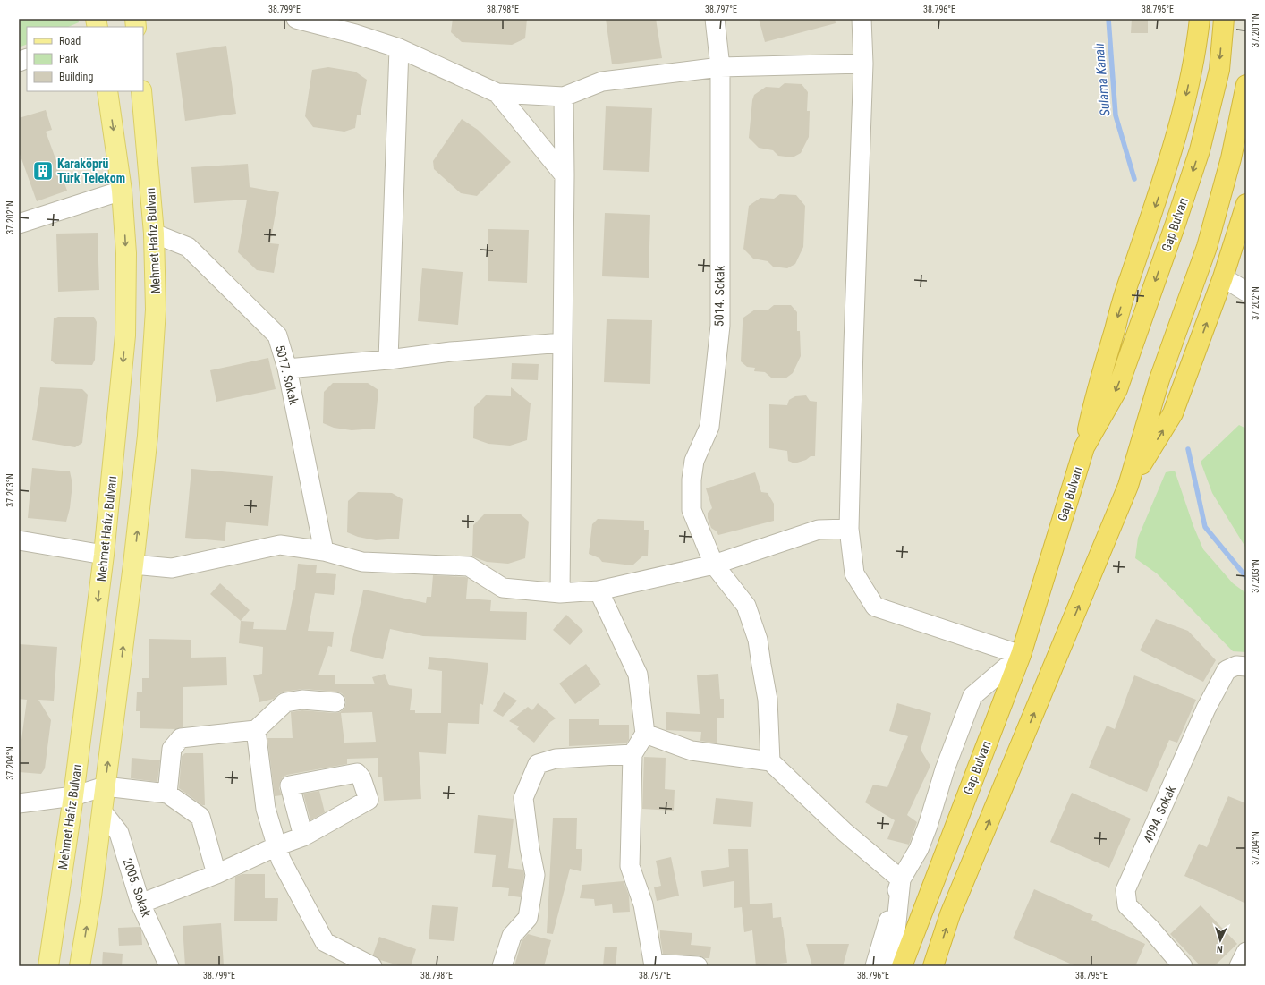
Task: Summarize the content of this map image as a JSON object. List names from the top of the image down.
{
  "streets": {
    "highway": ["Gap Bulvarı"],
    "main road": ["Mehmet Hafız Bulvarı"],
    "street": [
      "5014. Sokak",
      "5017. Sokak",
      "4094. Sokak",
      "2005. Sokak"
    ]
  },
  "crossings": [
    ["Mehmet Hafız Bulvarı", "5017. Sokak"],
    ["Mehmet Hafız Bulvarı", "2005. Sokak"]
  ],
  "water": ["Sulama Kanalı"],
  "places": {
    "building": ["Karaköprü Türk Telekom"]
  },
  "legend": ["Road", "Park", "Building"],
  "north": "bottom",
  "coordinates": [
    "38.799°E",
    "38.798°E",
    "38.797°E",
    "38.796°E",
    "38.795°E",
    "37.201°N",
    "37.202°N",
    "37.203°N",
    "37.204°N"
  ]
}
